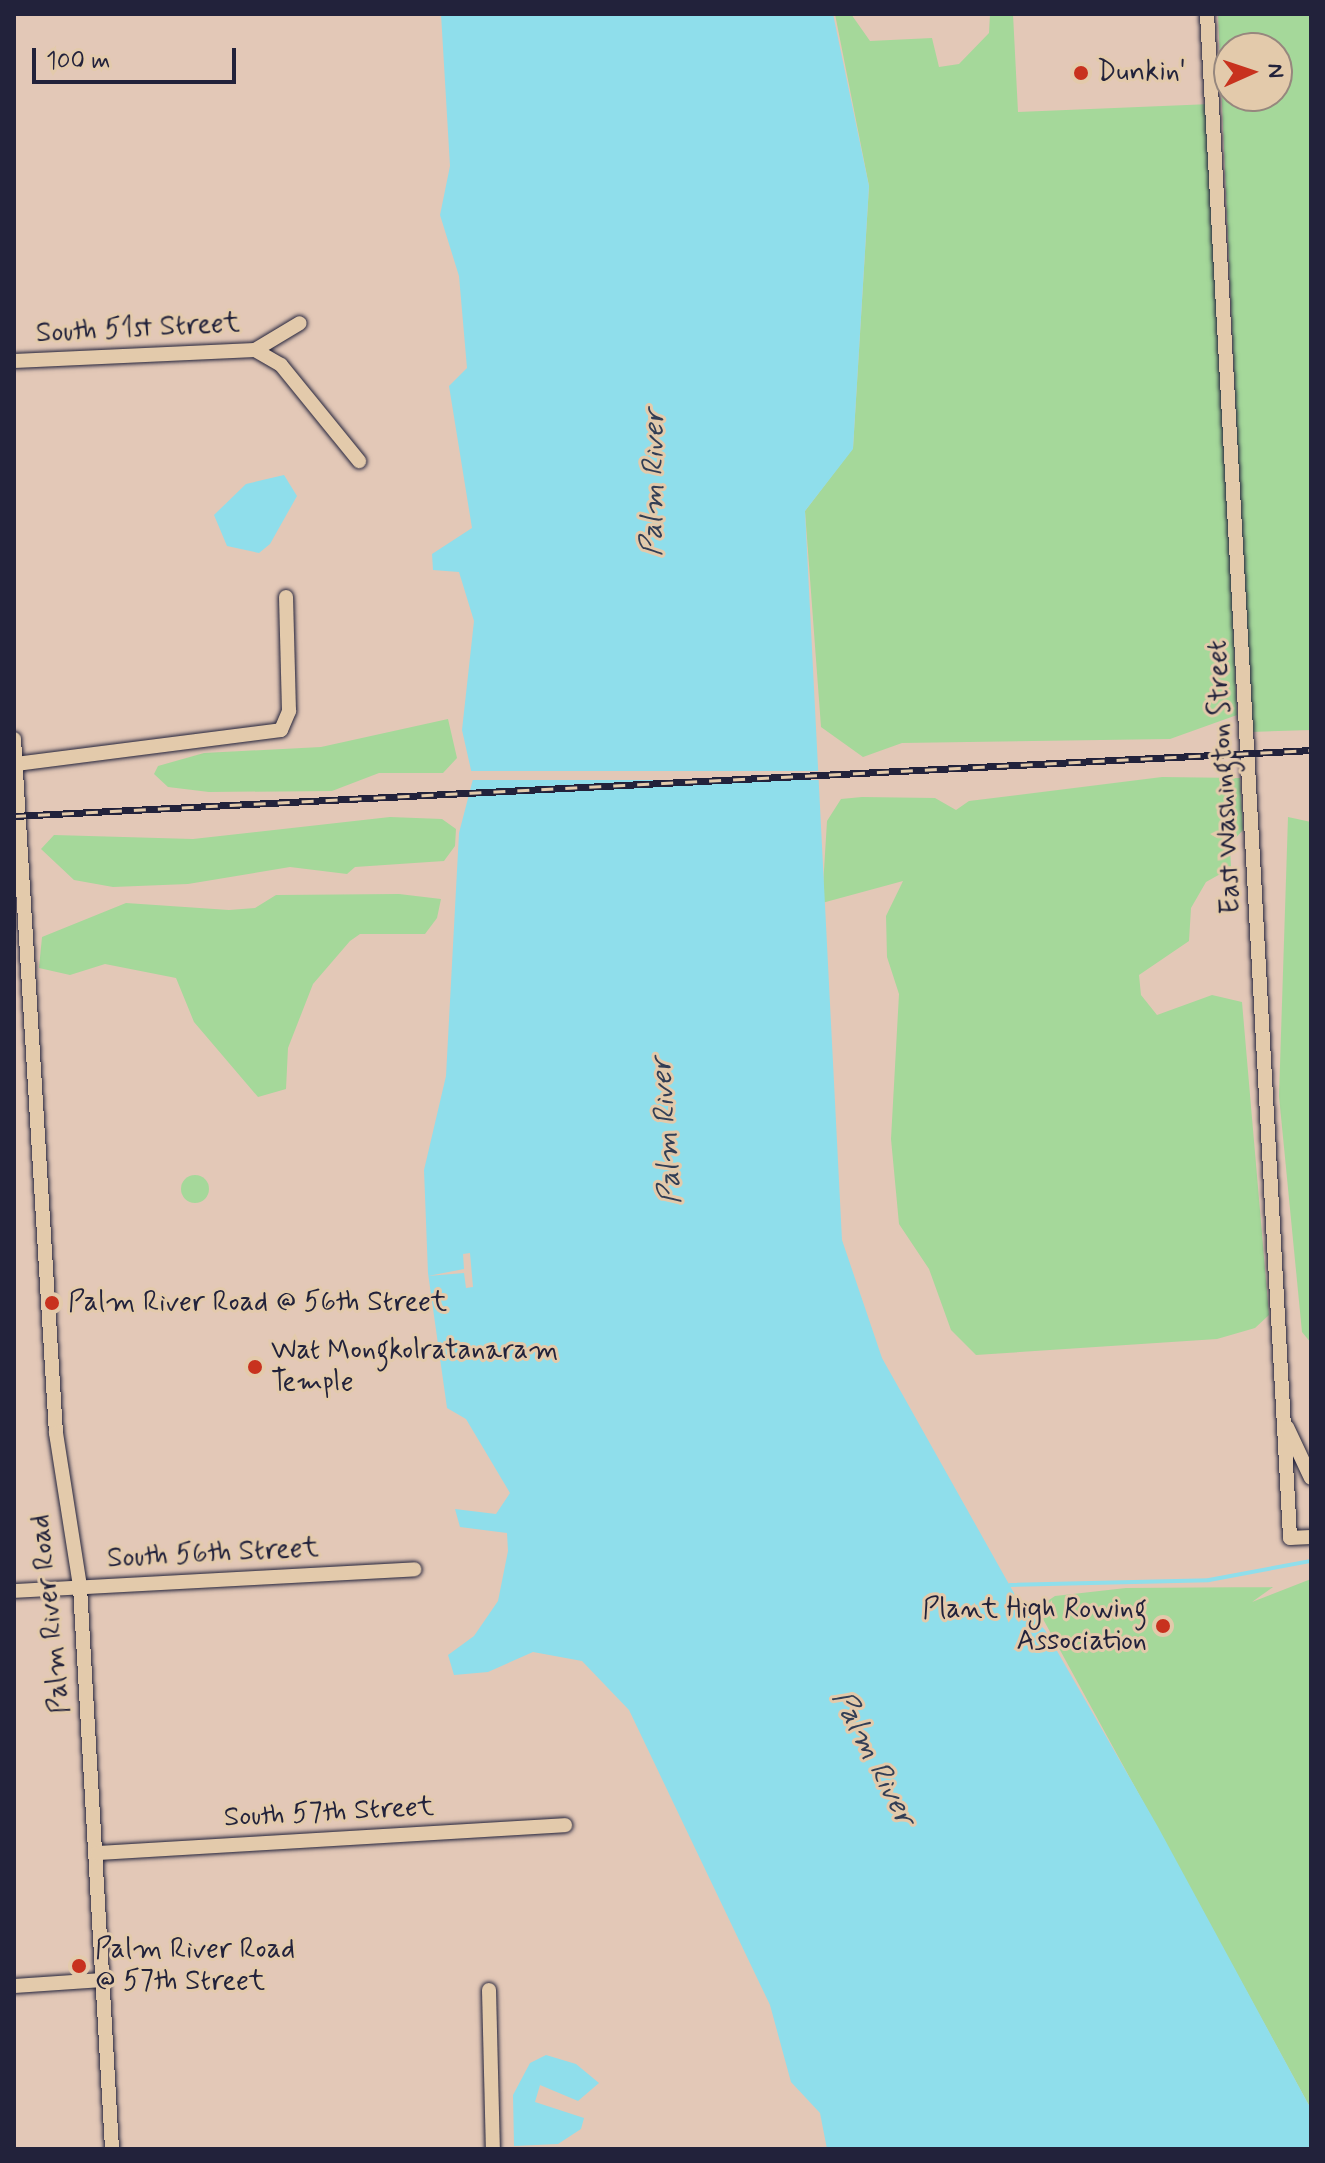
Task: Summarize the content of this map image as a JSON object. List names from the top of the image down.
{
  "streets": {
    "street": [
      "South 51st Street",
      "East Washington Street",
      "South 56th Street",
      "Palm River Road",
      "South 57th Street"
    ]
  },
  "crossings": [
    ["South 56th Street", "Palm River Road"],
    ["Palm River Road", "South 57th Street"]
  ],
  "water": ["Palm River"],
  "places": [
    "Dunkin'",
    "Palm River Road @ 56th Street",
    "Wat Mongkolratanaram Temple",
    "Plant High Rowing Association",
    "Palm River Road @ 57th Street"
  ],
  "scale_bar": "100 m",
  "north": "right"
}
